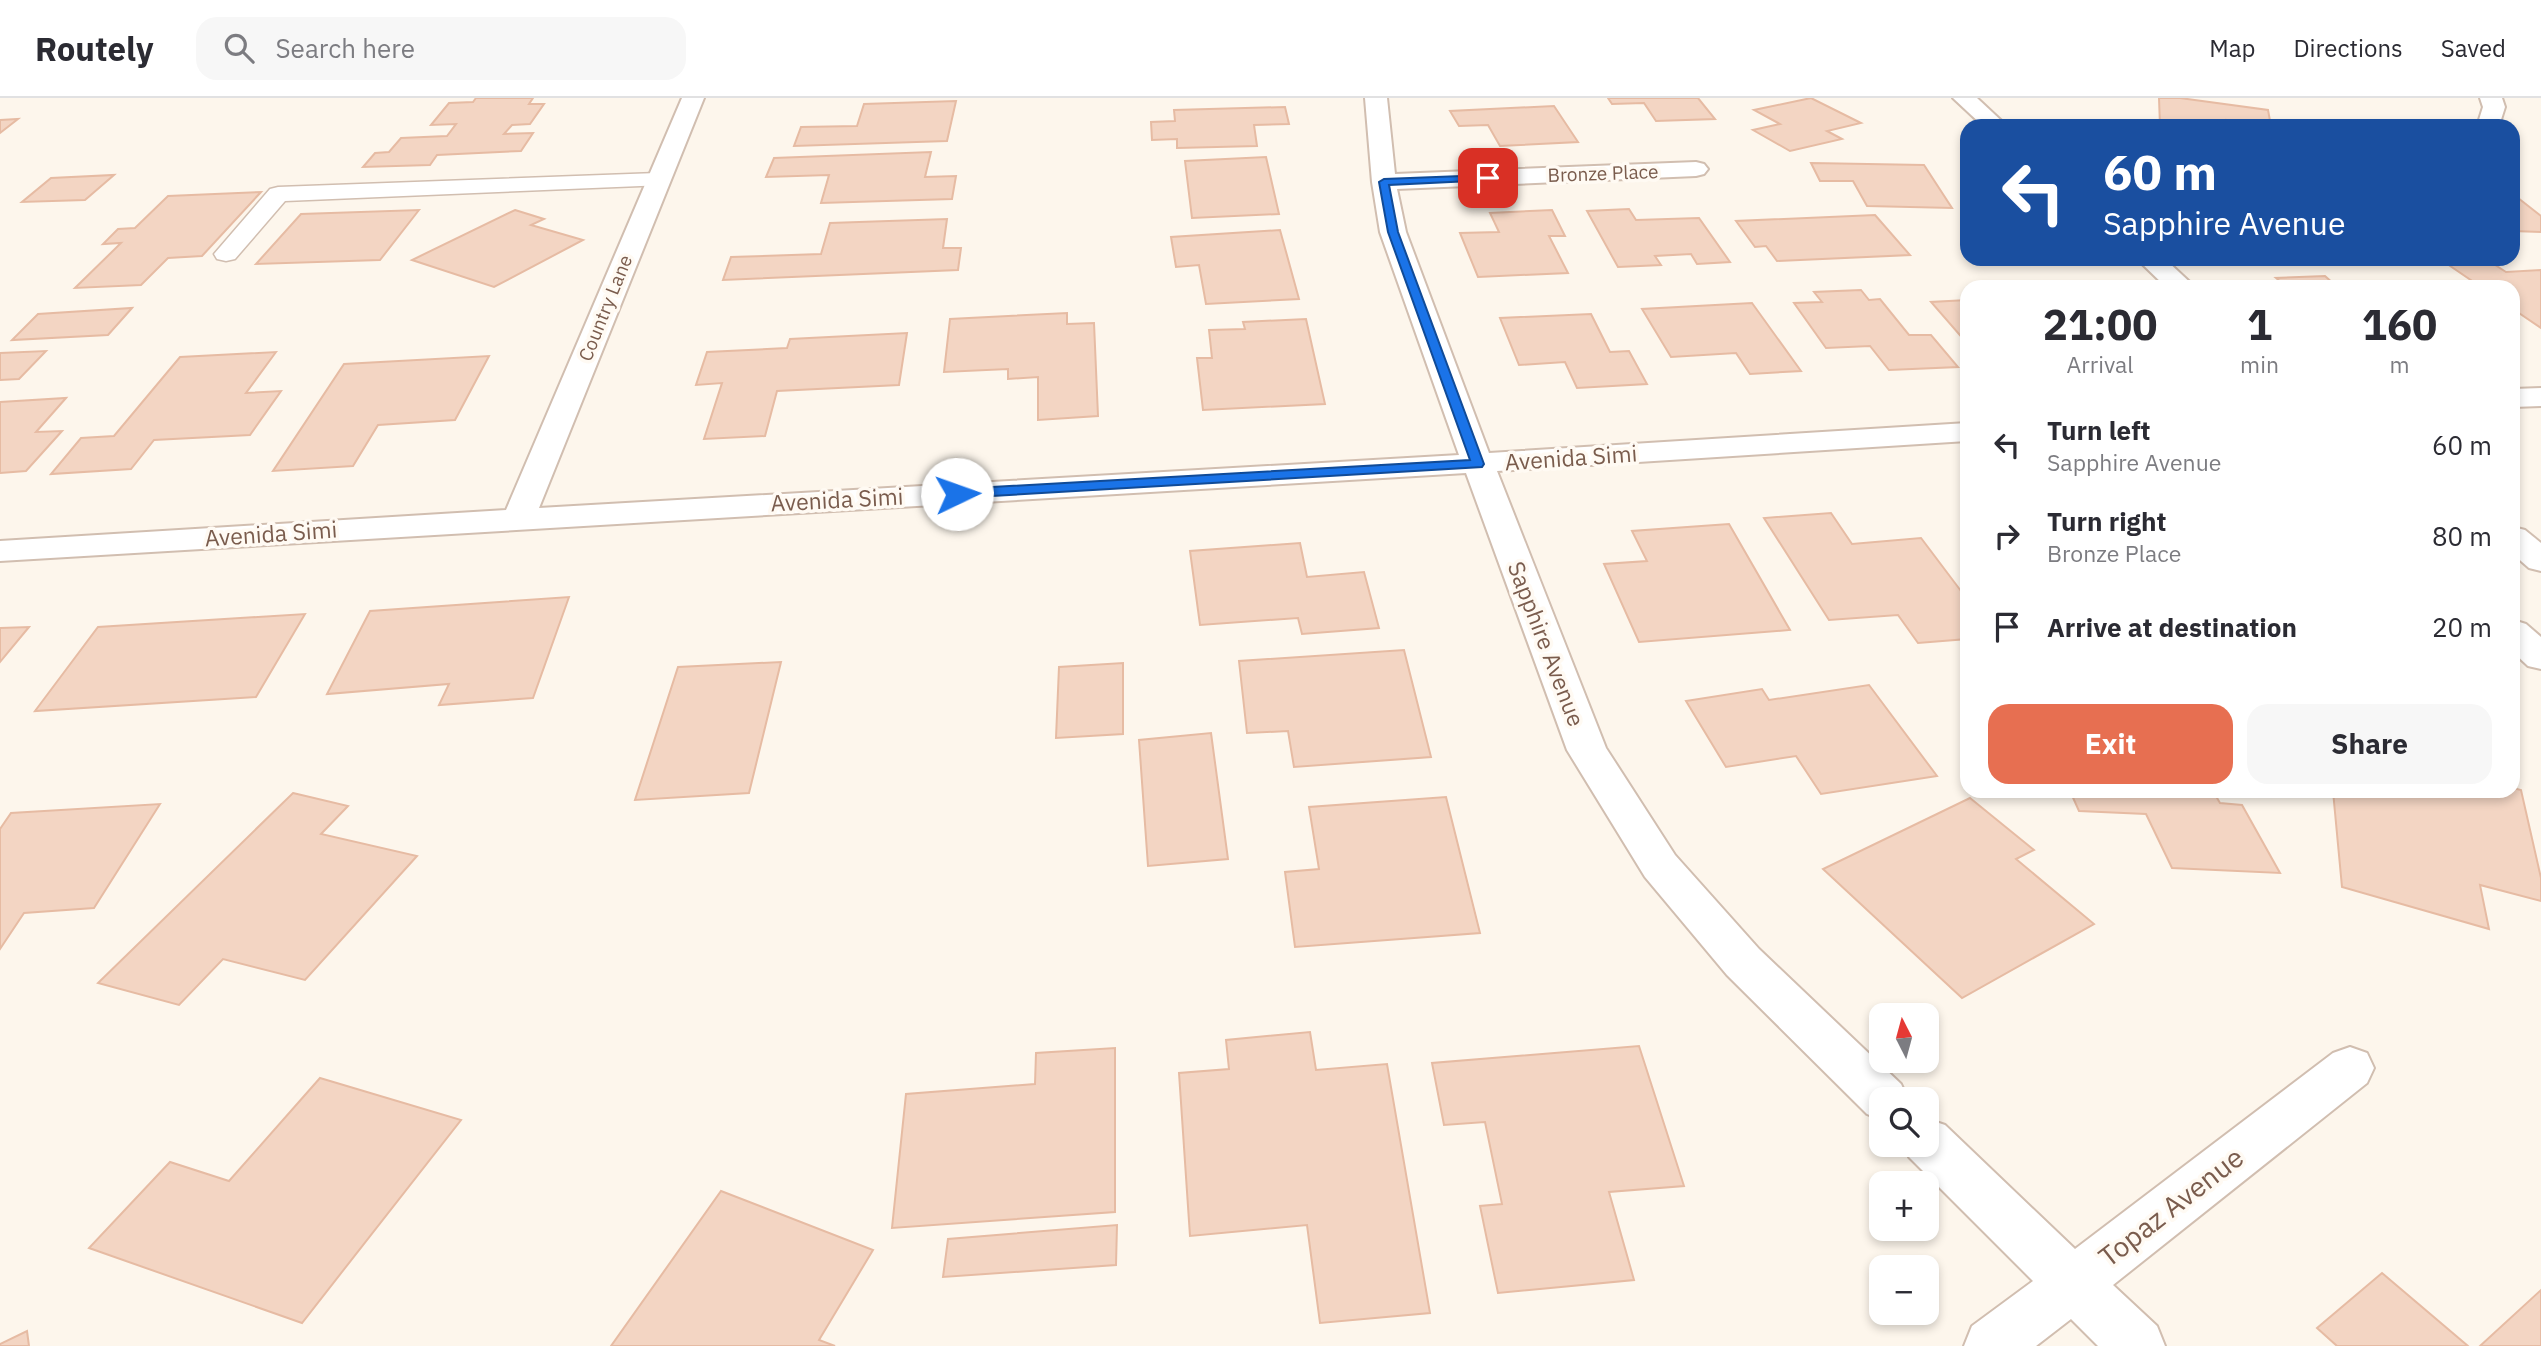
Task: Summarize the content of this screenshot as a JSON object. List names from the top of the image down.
{
  "streets": {
    "street": [
      "Bronze Place",
      "Country Lane",
      "Avenida Simi",
      "Sapphire Avenue",
      "Topaz Avenue"
    ]
  },
  "crossings": [
    ["Bronze Place", "Sapphire Avenue"],
    ["Country Lane", "Avenida Simi"],
    ["Avenida Simi", "Sapphire Avenue"]
  ],
  "north": "top",
  "page": {
    "header": "Routely",
    "search": "Search here",
    "nav": ["Map", "Directions", "Saved"],
    "turn": ["60 m", "Sapphire Avenue"],
    "eta": [
      "21:00",
      "Arrival",
      "1",
      "min",
      "160",
      "m"
    ],
    "list": [
      {
        "name": "Turn left",
        "note": "Sapphire Avenue",
        "value": "60 m"
      },
      {
        "name": "Turn right",
        "note": "Bronze Place",
        "value": "80 m"
      },
      {
        "name": "Arrive at destination",
        "value": "20 m"
      }
    ],
    "buttons": ["Exit", "Share"],
    "map_buttons": ["+", "−"]
  }
}
